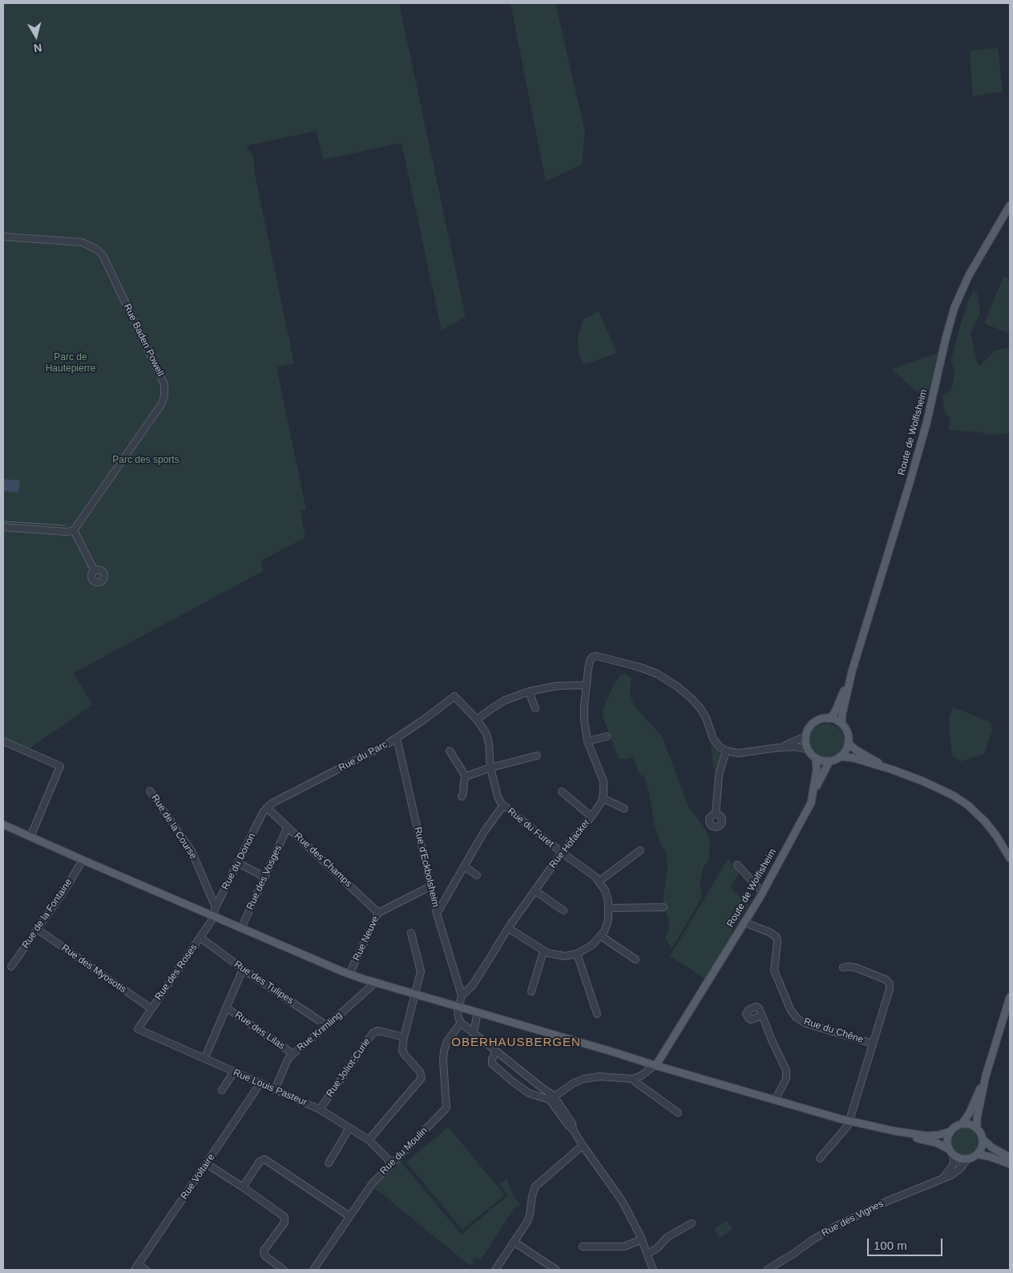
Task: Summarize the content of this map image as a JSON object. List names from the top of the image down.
{
  "streets": {
    "main road": ["Route de Wolfisheim"],
    "street": [
      "Rue Baden Powell",
      "Rue du Parc",
      "Rue de la Course",
      "Rue du Furet",
      "Rue Hofacker",
      "Rue des Champs",
      "Rue du Donon",
      "Rue d'Eckbolsheim",
      "Rue des Vosges",
      "Rue de la Fontaine",
      "Rue Neuve",
      "Rue des Myosotis",
      "Rue des Roses",
      "Rue des Tulipes",
      "Rue des Lilas",
      "Rue du Chêne",
      "Rue Krimling",
      "Rue Joliot-Curie",
      "Rue Louis Pasteur",
      "Rue du Moulin",
      "Rue Voltaire",
      "Rue des Vignes"
    ]
  },
  "crossings": [
    ["Route de Wolfisheim", "Rue du Chêne"],
    ["Rue du Parc", "Rue du Furet"],
    ["Rue du Parc", "Rue des Champs"],
    ["Rue du Parc", "Rue du Donon"],
    ["Rue du Parc", "Rue d'Eckbolsheim"],
    ["Rue de la Course", "Rue du Donon"],
    ["Rue du Furet", "Rue Hofacker"],
    ["Rue Hofacker", "Rue d'Eckbolsheim"],
    ["Rue des Champs", "Rue du Donon"],
    ["Rue des Champs", "Rue des Vosges"],
    ["Rue des Champs", "Rue Neuve"],
    ["Rue du Donon", "Rue des Roses"],
    ["Rue d'Eckbolsheim", "Rue Neuve"],
    ["Rue de la Fontaine", "Rue des Myosotis"],
    ["Rue des Myosotis", "Rue des Roses"],
    ["Rue des Roses", "Rue des Tulipes"],
    ["Rue des Roses", "Rue Louis Pasteur"],
    ["Rue des Tulipes", "Rue Krimling"],
    ["Rue des Lilas", "Rue Krimling"],
    ["Rue Krimling", "Rue Louis Pasteur"],
    ["Rue Joliot-Curie", "Rue Louis Pasteur"],
    ["Rue Louis Pasteur", "Rue du Moulin"],
    ["Rue Louis Pasteur", "Rue Voltaire"]
  ],
  "districts": ["OBERHAUSBERGEN"],
  "parks": ["Parc de Hautepierre", "Parc des sports"],
  "scale_bar": "100 m",
  "north": "bottom"
}
